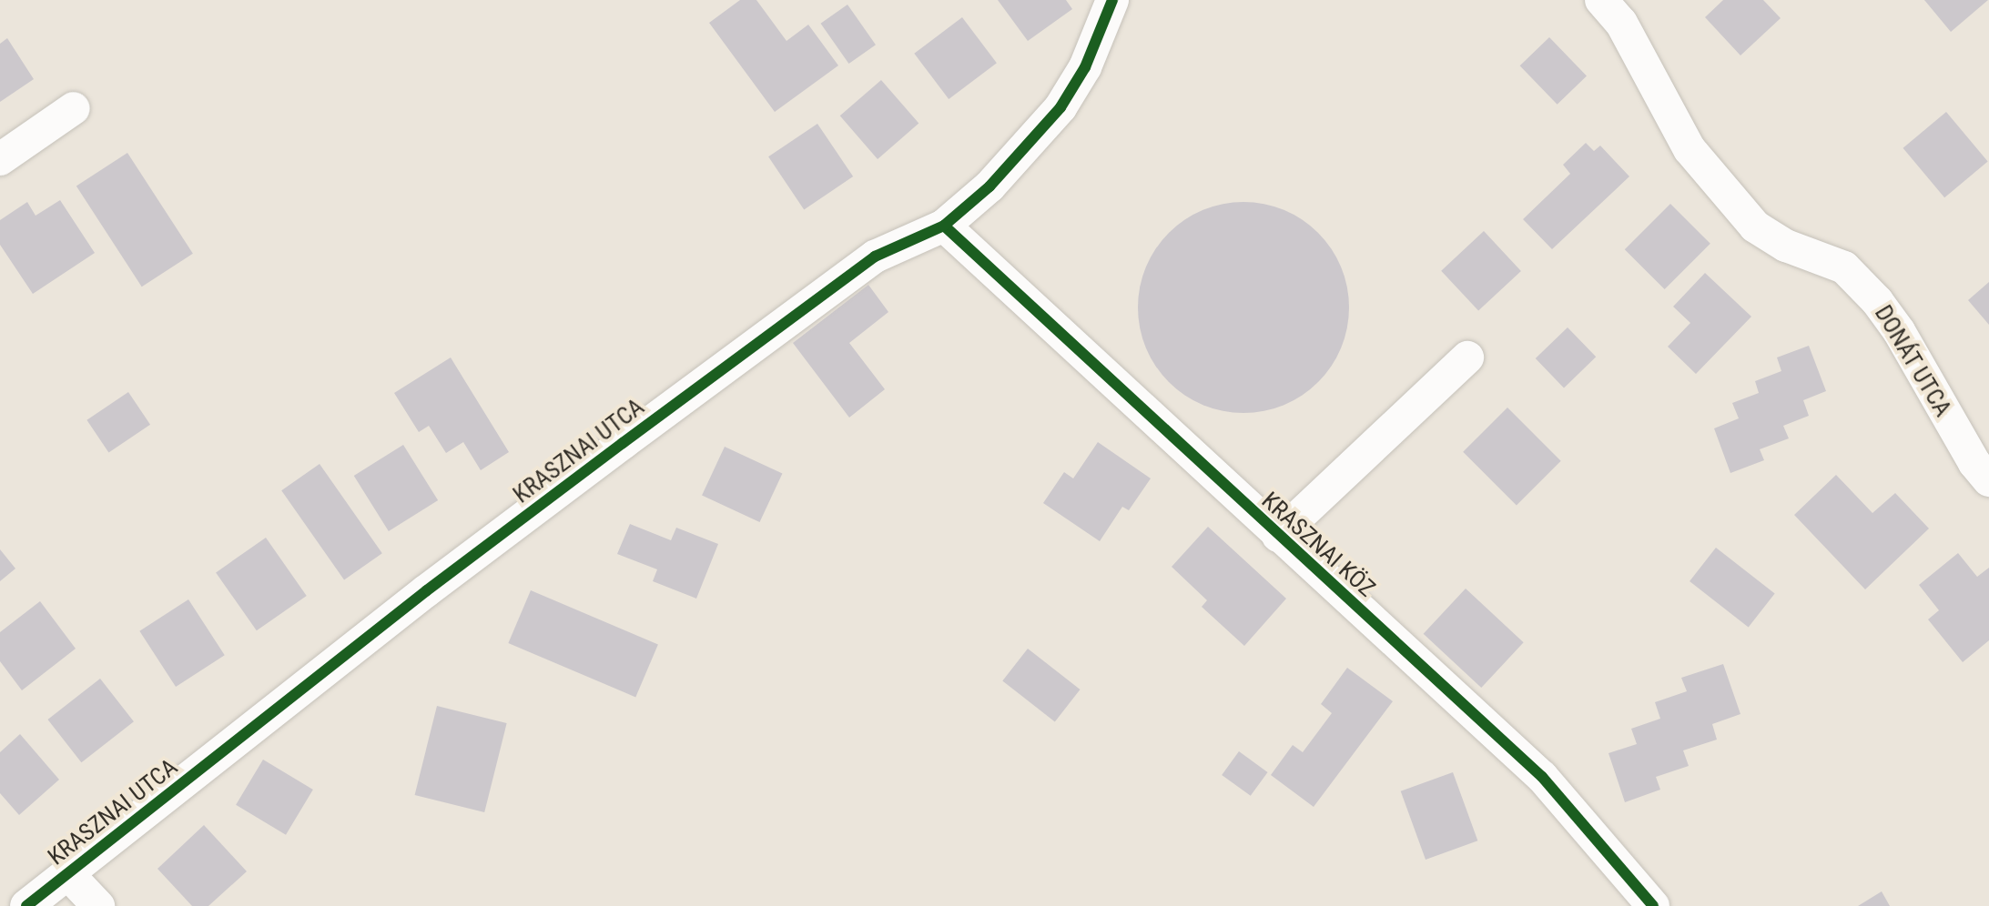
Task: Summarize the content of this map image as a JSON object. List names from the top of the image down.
{
  "streets": {
    "street": ["DONÁT UTCA", "KRASZNAI UTCA", "KRASZNAI KÖZ"]
  },
  "crossings": [
    ["KRASZNAI UTCA", "KRASZNAI KÖZ"]
  ]
}
